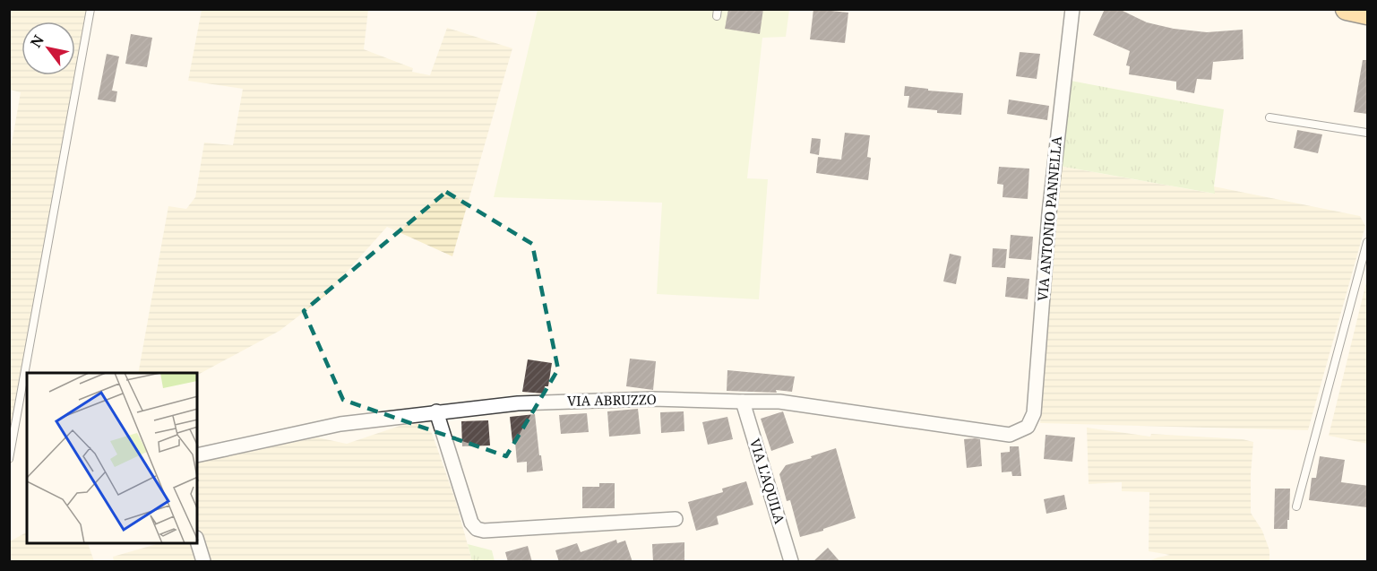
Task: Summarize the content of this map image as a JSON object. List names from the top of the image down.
{
  "streets": {
    "street": ["VIA ANTONIO PANNELLA", "VIA ABRUZZO", "VIA L'AQUILA"]
  },
  "crossings": [
    ["VIA ANTONIO PANNELLA", "VIA ABRUZZO"],
    ["VIA ABRUZZO", "VIA L'AQUILA"]
  ],
  "north": "top left"
}
